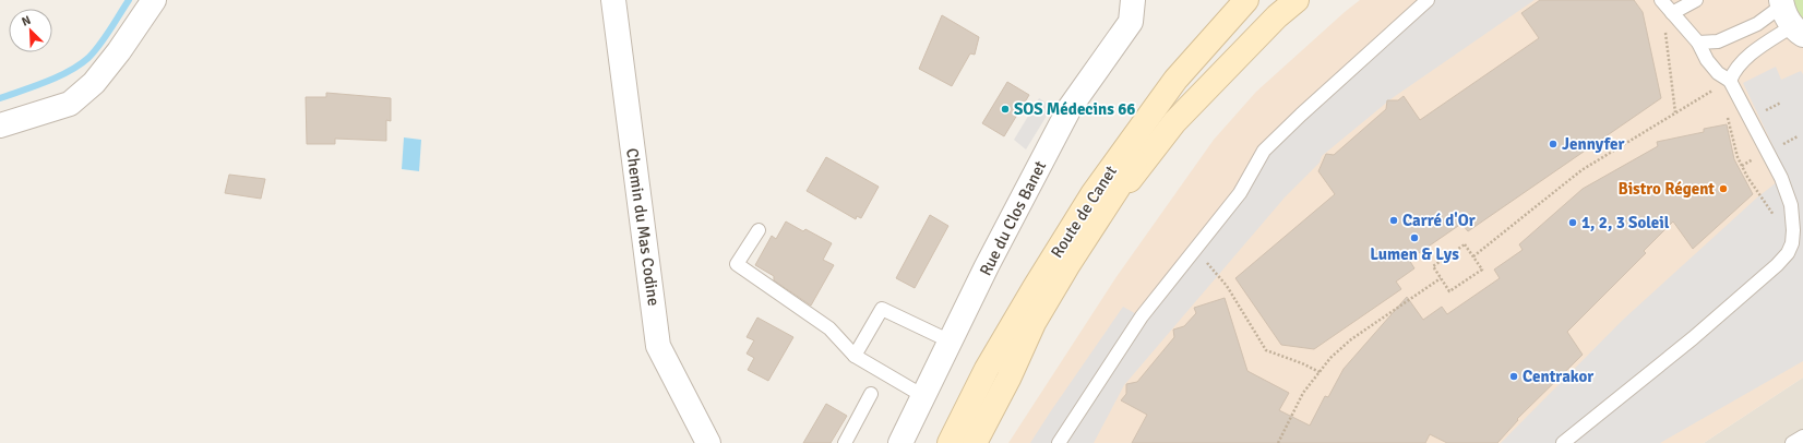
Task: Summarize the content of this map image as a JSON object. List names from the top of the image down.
{
  "streets": {
    "main road": ["Route de Canet"],
    "street": ["Rue du Clos Banet", "Chemin du Mas Codine"]
  },
  "places": [
    "SOS Médecins 66",
    "Jennyfer",
    "Bistro Régent",
    "Carré d'Or",
    "1, 2, 3 Soleil",
    "Lumen & Lys",
    "Centrakor"
  ],
  "north": "top left"
}
